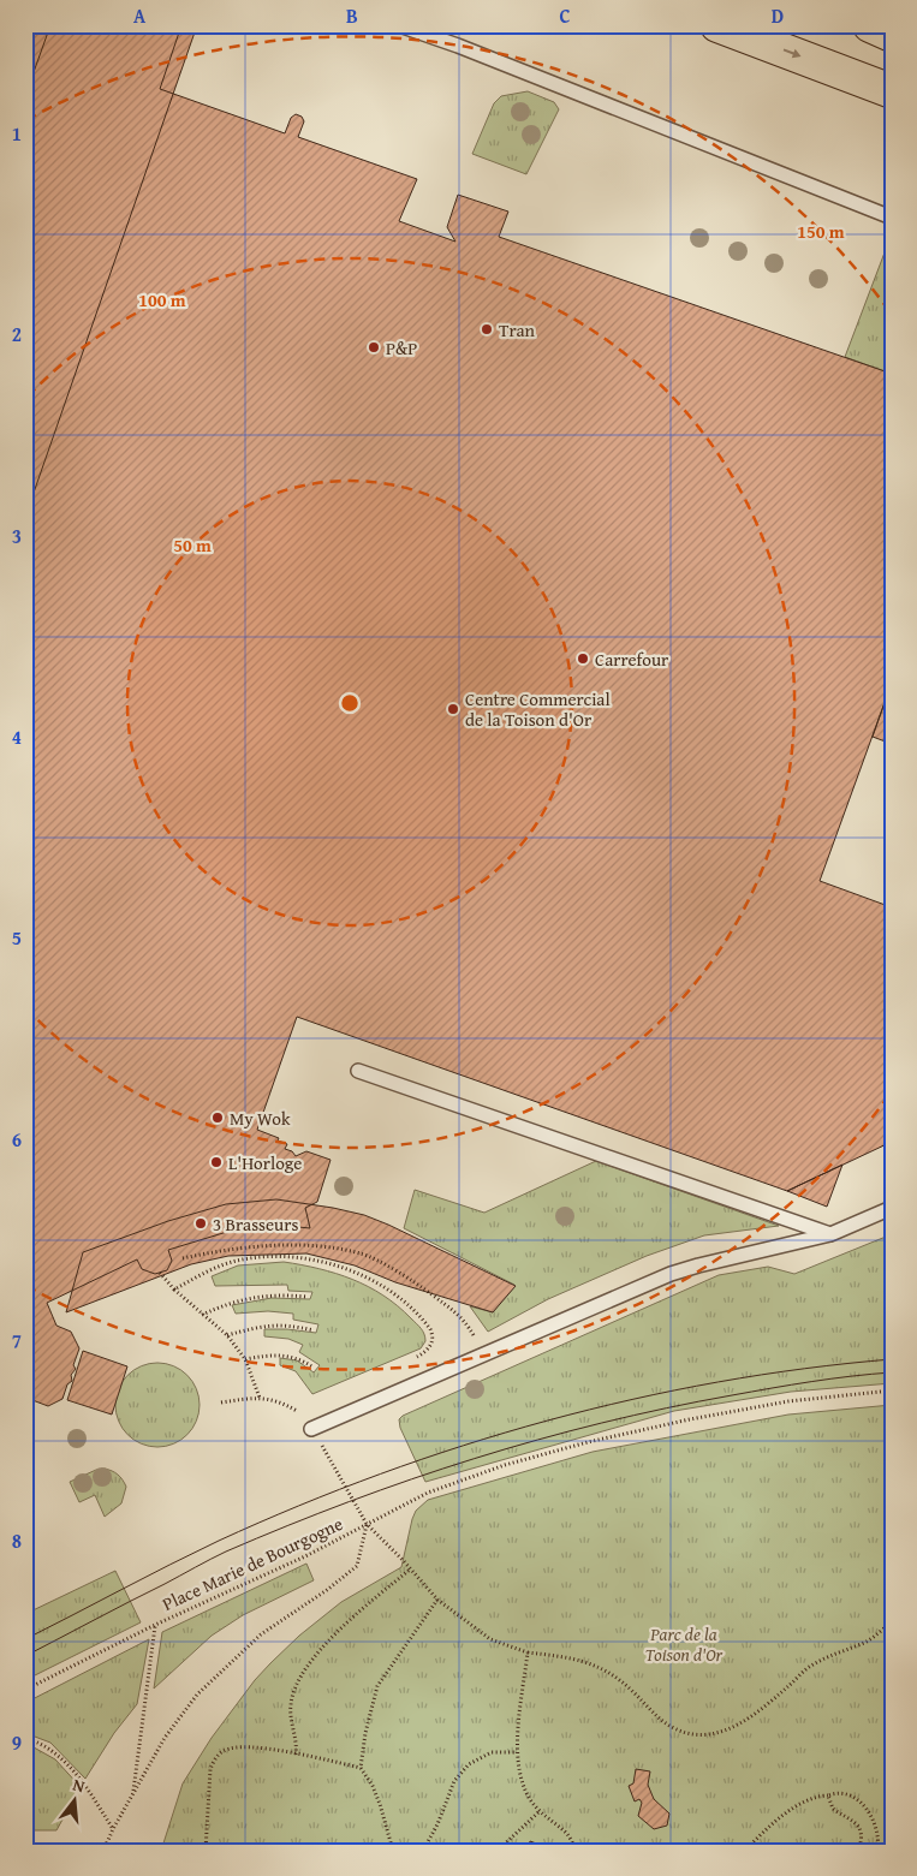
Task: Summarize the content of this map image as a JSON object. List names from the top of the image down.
{
  "streets": {
    "path": ["Place Marie de Bourgogne"]
  },
  "parks": ["Parc de la Toison d'Or"],
  "places": [
    "Tran",
    "P&P",
    "Carrefour",
    "Centre Commercial de la Toison d'Or",
    "My Wok",
    "L'Horloge",
    "3 Brasseurs"
  ],
  "north": "top",
  "grid": {
    "columns": [
      "A",
      "B",
      "C",
      "D"
    ],
    "rows": [
      "1",
      "2",
      "3",
      "4",
      "5",
      "6",
      "7",
      "8",
      "9"
    ]
  },
  "rings": ["150 m", "100 m", "50 m"]
}
